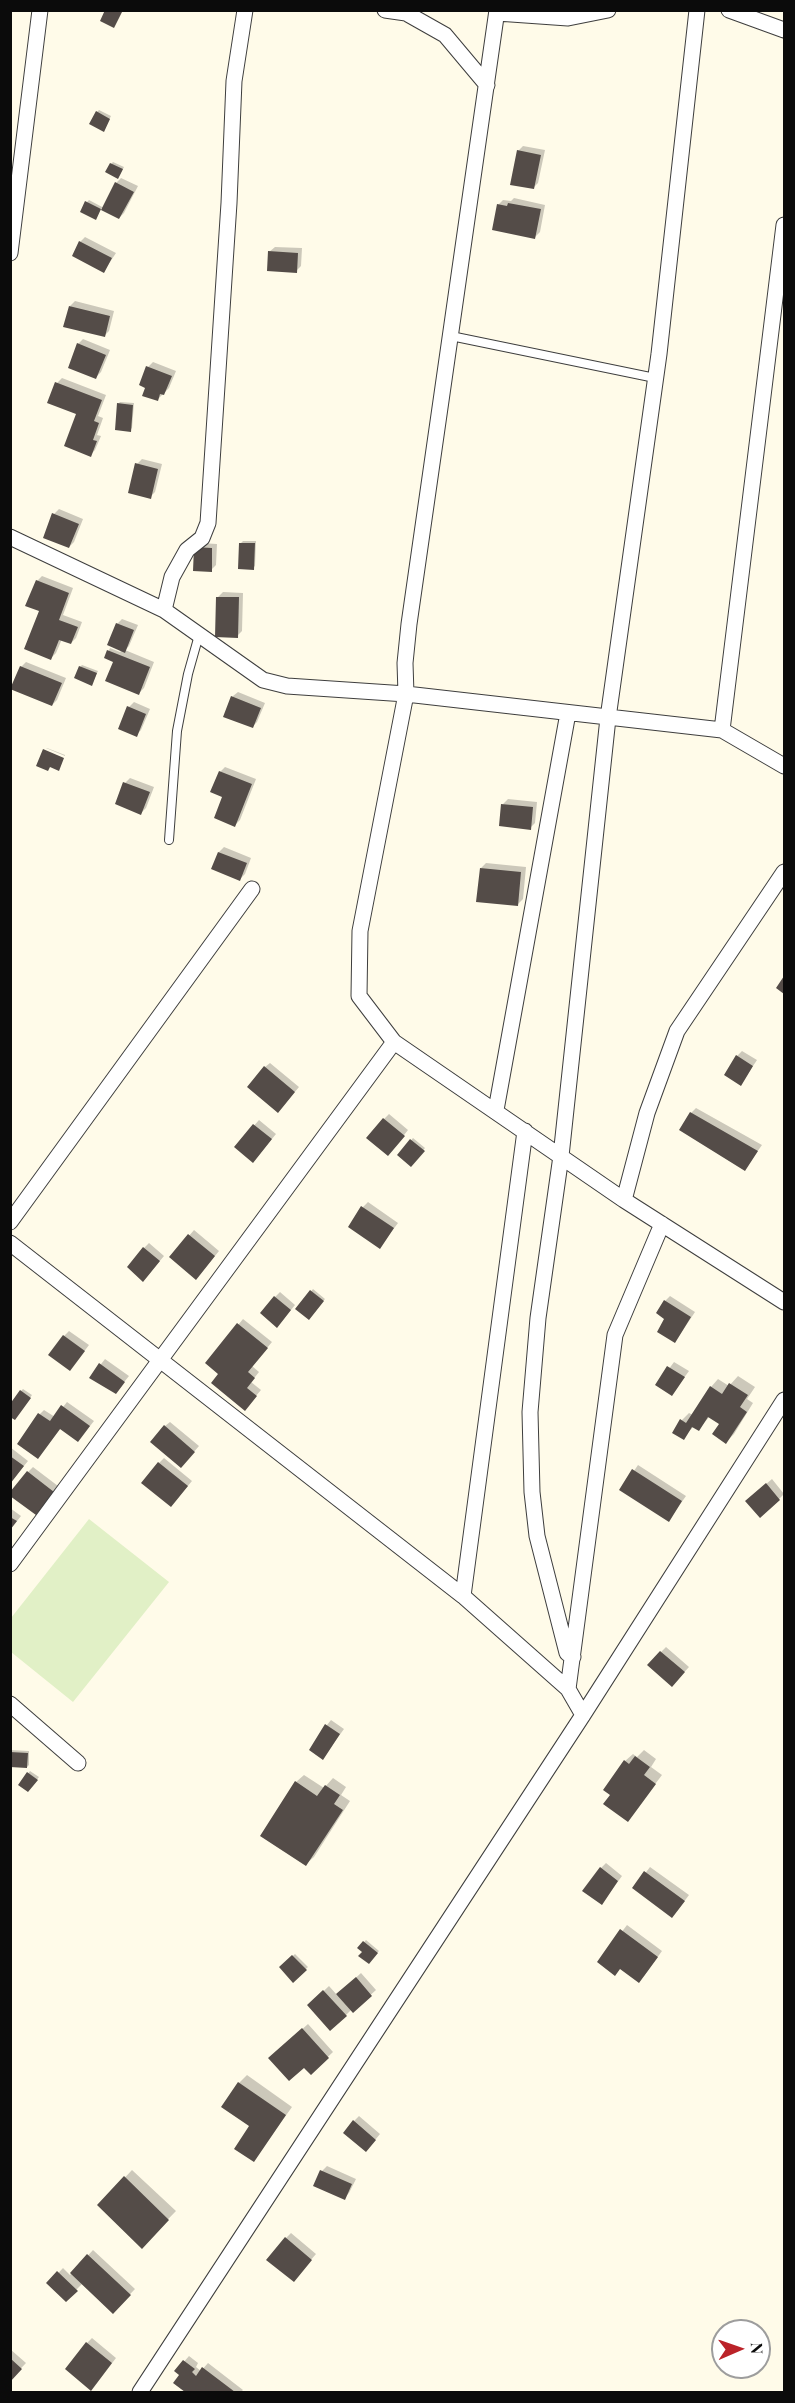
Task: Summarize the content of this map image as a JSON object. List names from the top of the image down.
{
  "north": "right"
}
